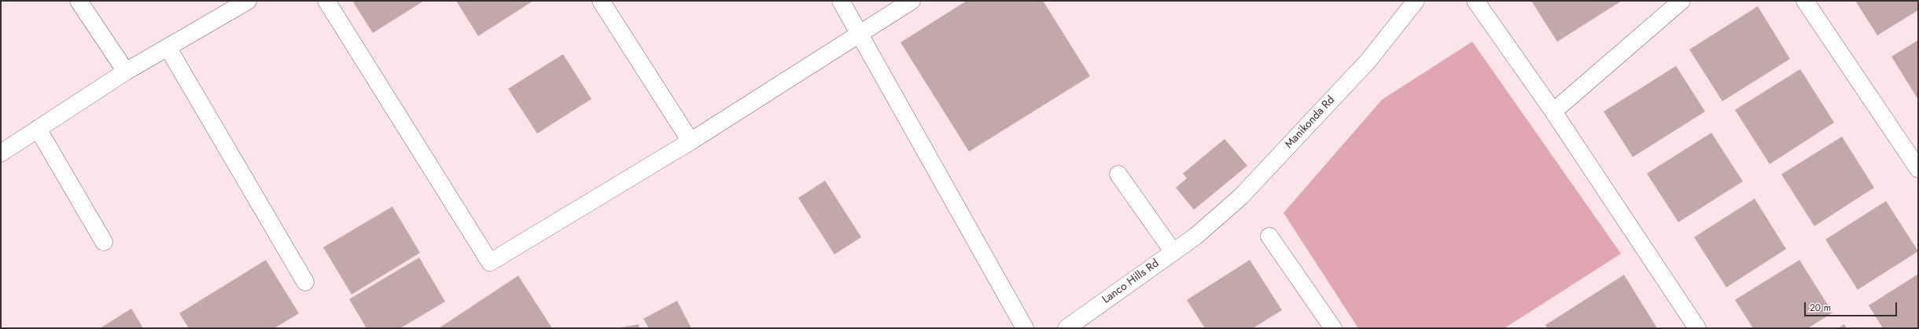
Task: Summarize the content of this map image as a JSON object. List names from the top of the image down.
{
  "streets": {
    "street": ["Manikonda Rd", "Lanco Hills Rd"]
  },
  "crossings": [
    ["Manikonda Rd", "Lanco Hills Rd"]
  ],
  "scale_bar": "20 m"
}
